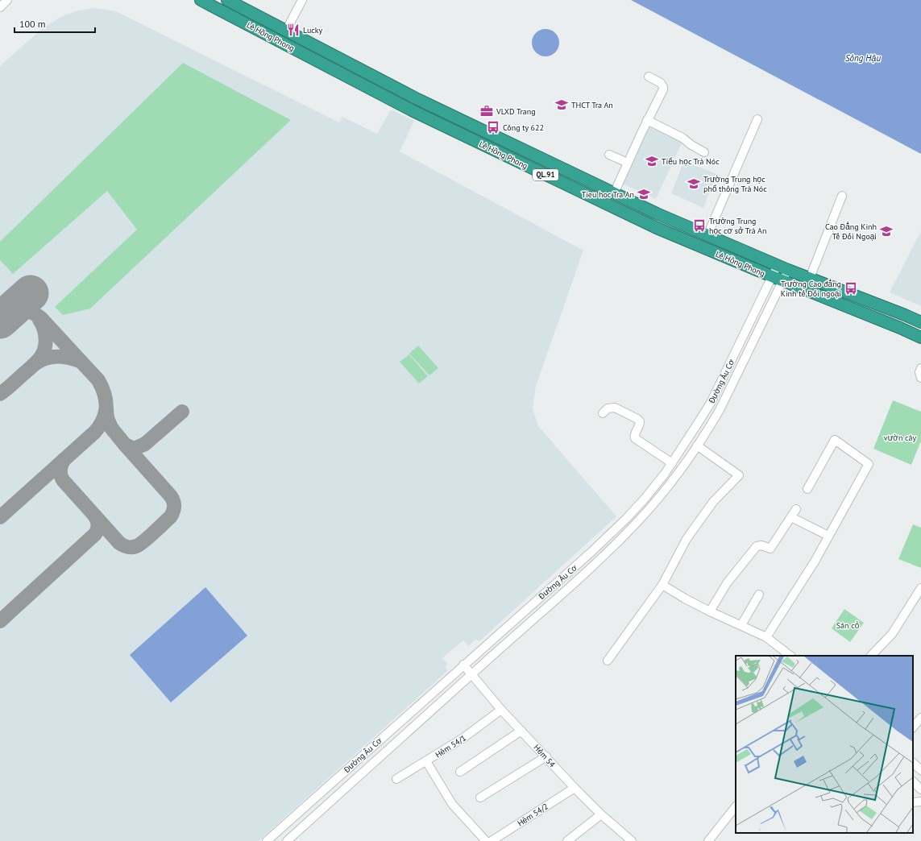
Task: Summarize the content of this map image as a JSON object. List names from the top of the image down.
{
  "streets": {
    "highway": ["Lê Hồng Phong", "QL.91"],
    "street": [
      "Đường Âu Cơ",
      "Hẻm 54/1",
      "Hẻm 54",
      "Hẻm 54/2"
    ]
  },
  "crossings": [
    ["Lê Hồng Phong", "Đường Âu Cơ"],
    ["Đường Âu Cơ", "Hẻm 54"],
    ["Hẻm 54/1", "Hẻm 54"],
    ["Hẻm 54", "Hẻm 54/2"]
  ],
  "water": ["Sông Hậu"],
  "parks": ["vườn cây", "Sân cỏ"],
  "places": {
    "restaurant": ["Lucky"],
    "school or university": [
      "THCT Tra An",
      "Tiểu học Trà Nóc",
      "Trường Trung học phổ thông Trà Nóc",
      "Tieu hoc Tra An",
      "Cao Đẳng Kinh Tế Đối Ngoại"
    ],
    "office": ["VLXD Trang"],
    "bus stop": ["Công ty 622", "Trường Trung học cơ sở Trà An", "Trường Cao đẳng Kinh tế Đối ngoại"]
  },
  "scale_bar": "100 m"
}
